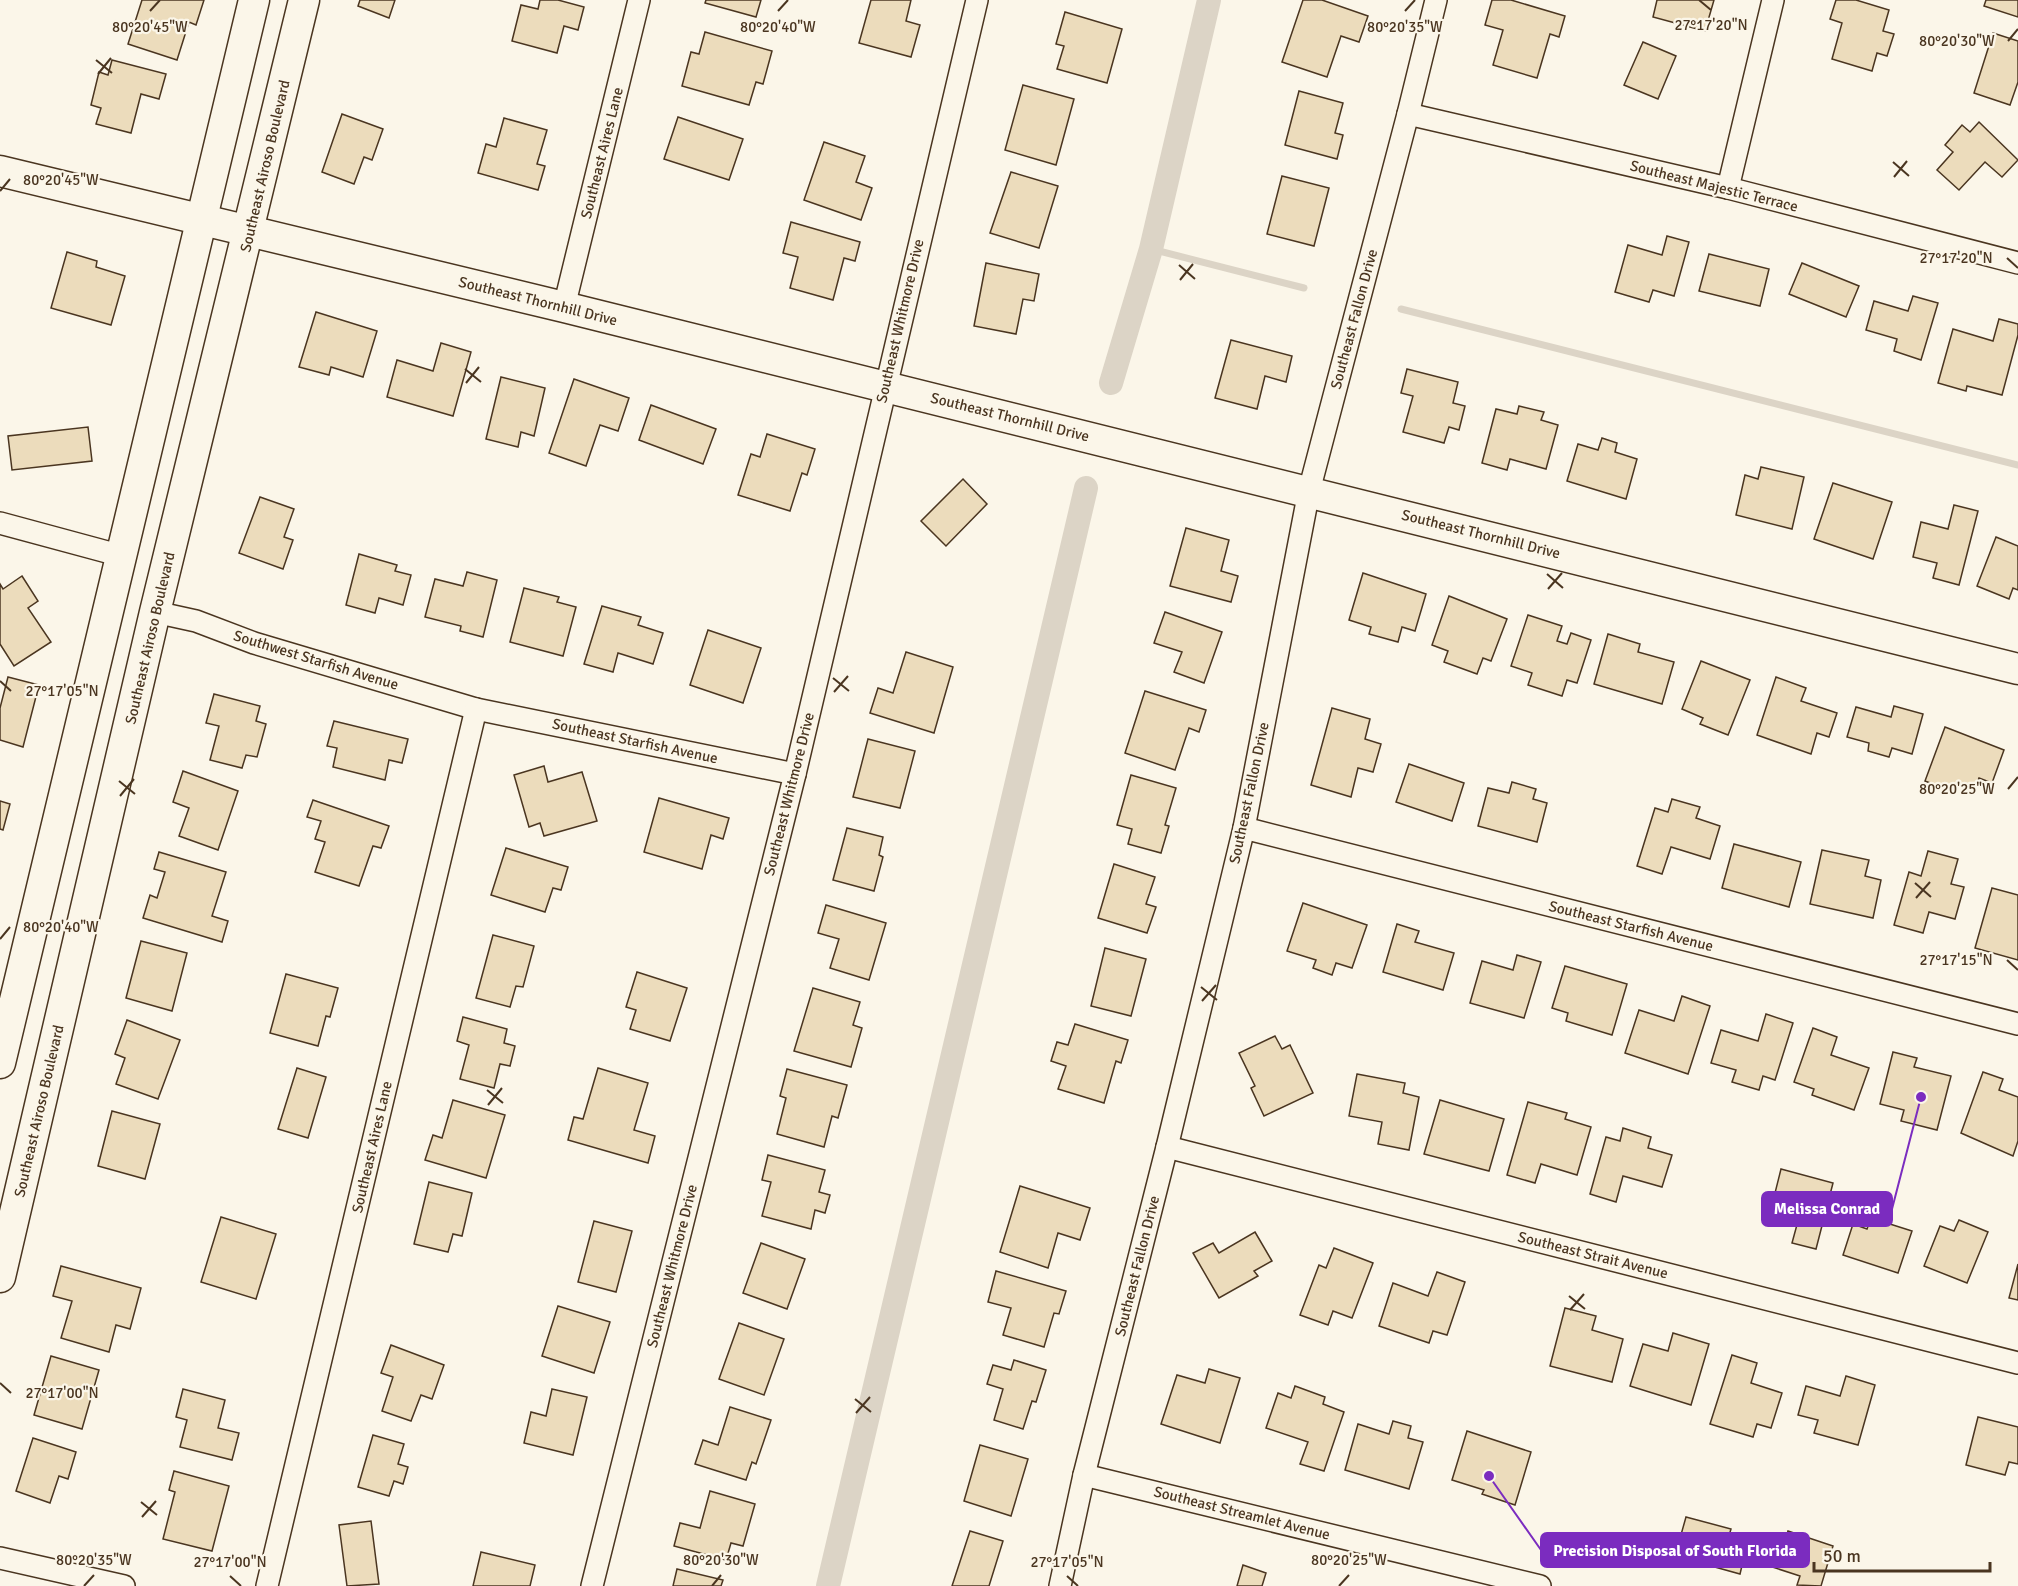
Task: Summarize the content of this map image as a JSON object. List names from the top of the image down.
{
  "streets": {
    "main road": ["Southeast Airoso Boulevard", "Southeast Thornhill Drive"],
    "street": [
      "Southeast Aires Lane",
      "Southeast Majestic Terrace",
      "Southeast Fallon Drive",
      "Southeast Whitmore Drive",
      "Southwest Starfish Avenue",
      "Southeast Starfish Avenue",
      "Southeast Strait Avenue",
      "Southeast Streamlet Avenue"
    ]
  },
  "crossings": [
    ["Southeast Aires Lane", "Southeast Thornhill Drive"],
    ["Southeast Aires Lane", "Southwest Starfish Avenue"],
    ["Southeast Aires Lane", "Southeast Starfish Avenue"],
    ["Southeast Airoso Boulevard", "Southeast Thornhill Drive"],
    ["Southeast Airoso Boulevard", "Southwest Starfish Avenue"],
    ["Southeast Majestic Terrace", "Southeast Fallon Drive"],
    ["Southeast Thornhill Drive", "Southeast Fallon Drive"],
    ["Southeast Thornhill Drive", "Southeast Whitmore Drive"],
    ["Southeast Fallon Drive", "Southeast Starfish Avenue"],
    ["Southeast Fallon Drive", "Southeast Strait Avenue"],
    ["Southeast Fallon Drive", "Southeast Streamlet Avenue"],
    ["Southeast Whitmore Drive", "Southeast Starfish Avenue"],
    ["Southwest Starfish Avenue", "Southeast Starfish Avenue"]
  ],
  "places": ["Melissa Conrad", "Precision Disposal of South Florida"],
  "scale_bar": "50 m",
  "coordinates": [
    "27°17'20\"N",
    "80°20'45\"W",
    "80°20'40\"W",
    "80°20'35\"W",
    "80°20'30\"W",
    "27°17'05\"N",
    "80°20'25\"W",
    "27°17'15\"N",
    "27°17'00\"N"
  ]
}
